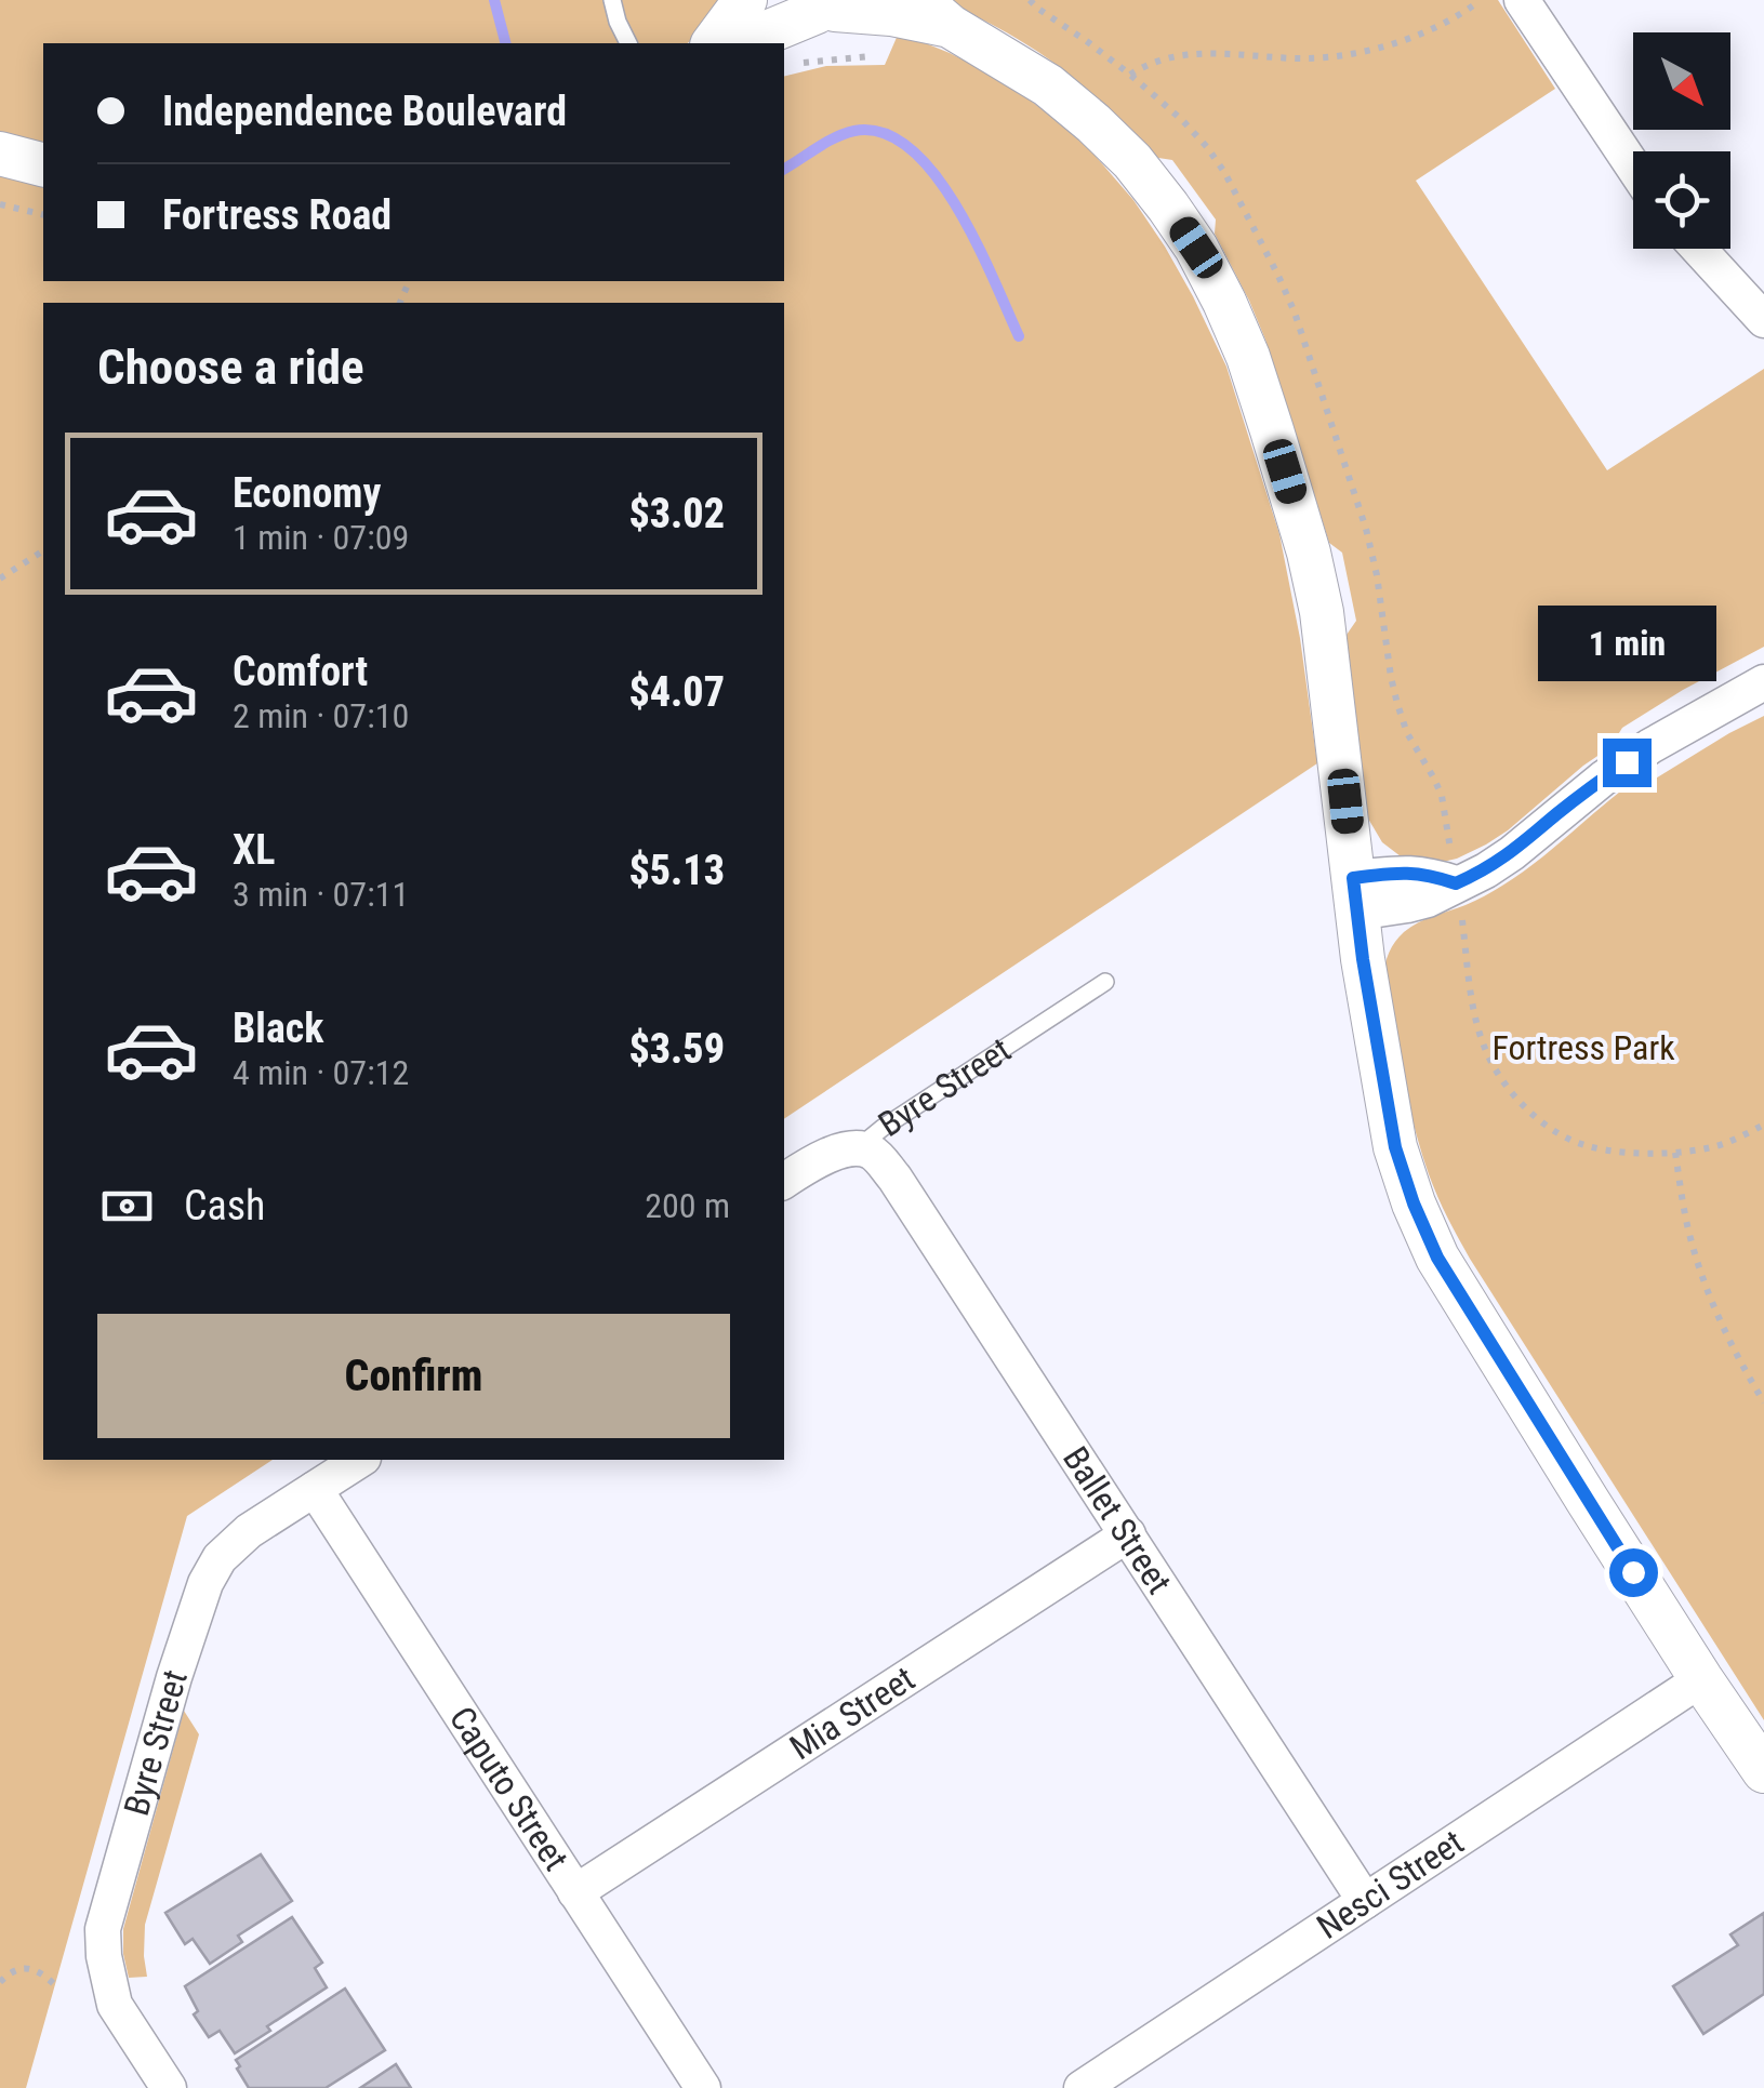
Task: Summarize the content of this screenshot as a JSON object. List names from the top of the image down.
{
  "streets": {
    "street": [
      "Byre Street",
      "Ballet Street",
      "Mia Street",
      "Caputo Street",
      "Nesci Street"
    ]
  },
  "crossings": [
    ["Byre Street", "Ballet Street"],
    ["Byre Street", "Caputo Street"],
    ["Ballet Street", "Mia Street"],
    ["Ballet Street", "Nesci Street"],
    ["Mia Street", "Caputo Street"]
  ],
  "parks": ["Fortress Park"],
  "north": "bottom right",
  "page": {
    "banner": ["Independence Boulevard", "Fortress Road"],
    "heading": "Choose a ride",
    "list": [
      {
        "name": "Economy",
        "note": "1 min · 07:09",
        "value": "$3.02"
      },
      {
        "name": "Comfort",
        "note": "2 min · 07:10",
        "value": "$4.07"
      },
      {
        "name": "XL",
        "note": "3 min · 07:11",
        "value": "$5.13"
      },
      {
        "name": "Black",
        "note": "4 min · 07:12",
        "value": "$3.59"
      }
    ],
    "bubble": "1 min",
    "pay": ["Cash", "200 m"],
    "buttons": "Confirm"
  }
}
